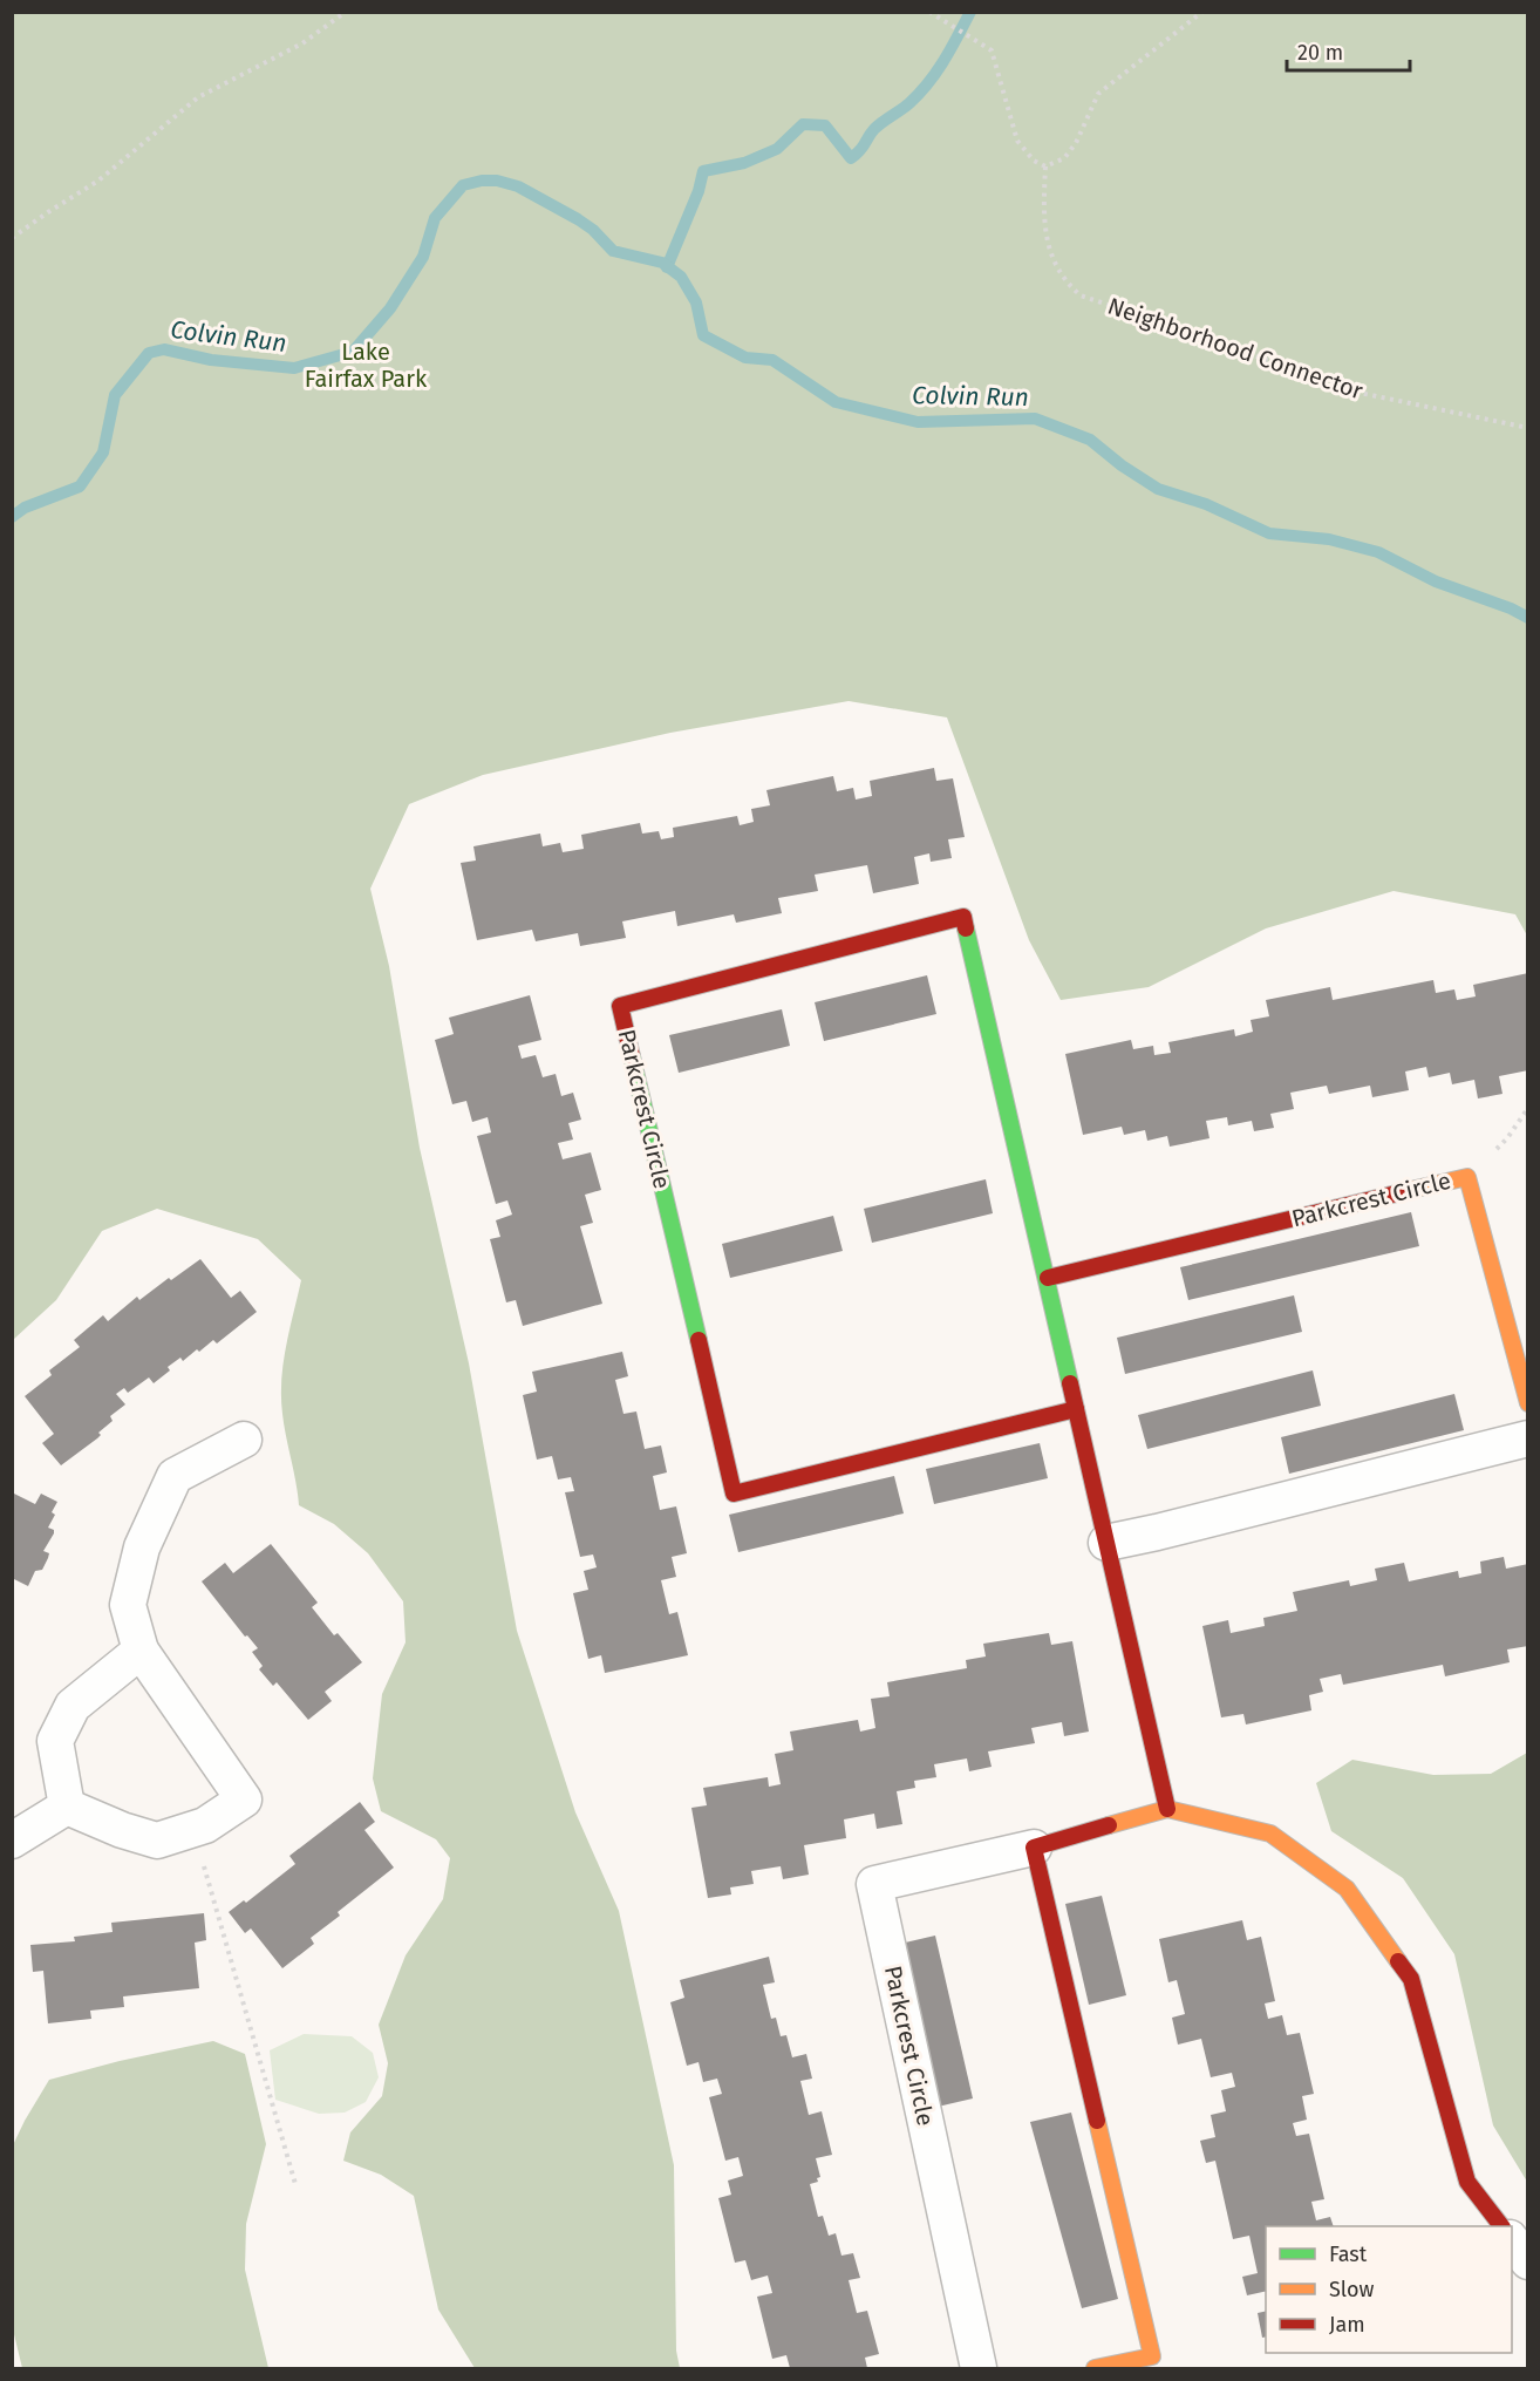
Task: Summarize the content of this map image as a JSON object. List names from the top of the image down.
{
  "streets": {
    "street": ["Parkcrest Circle"],
    "path": ["Neighborhood Connector"]
  },
  "water": ["Colvin Run"],
  "parks": ["Lake Fairfax Park"],
  "legend": ["Fast", "Slow", "Jam"],
  "scale_bar": "20 m"
}
